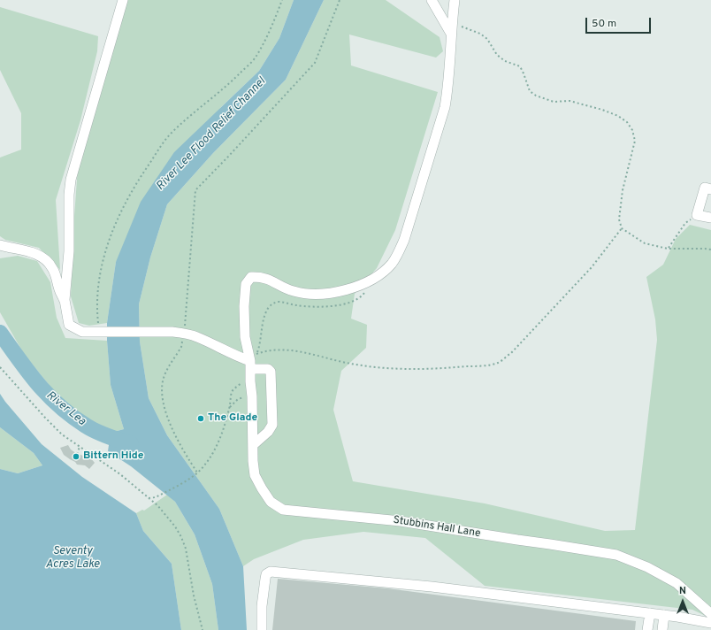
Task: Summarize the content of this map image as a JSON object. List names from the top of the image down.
{
  "streets": {
    "lane": ["Stubbins Hall Lane"]
  },
  "water": ["River Lee Flood Relief Channel", "River Lea", "Seventy Acres Lake"],
  "places": ["The Glade", "Bittern Hide"],
  "scale_bar": "50 m",
  "north": "top"
}
